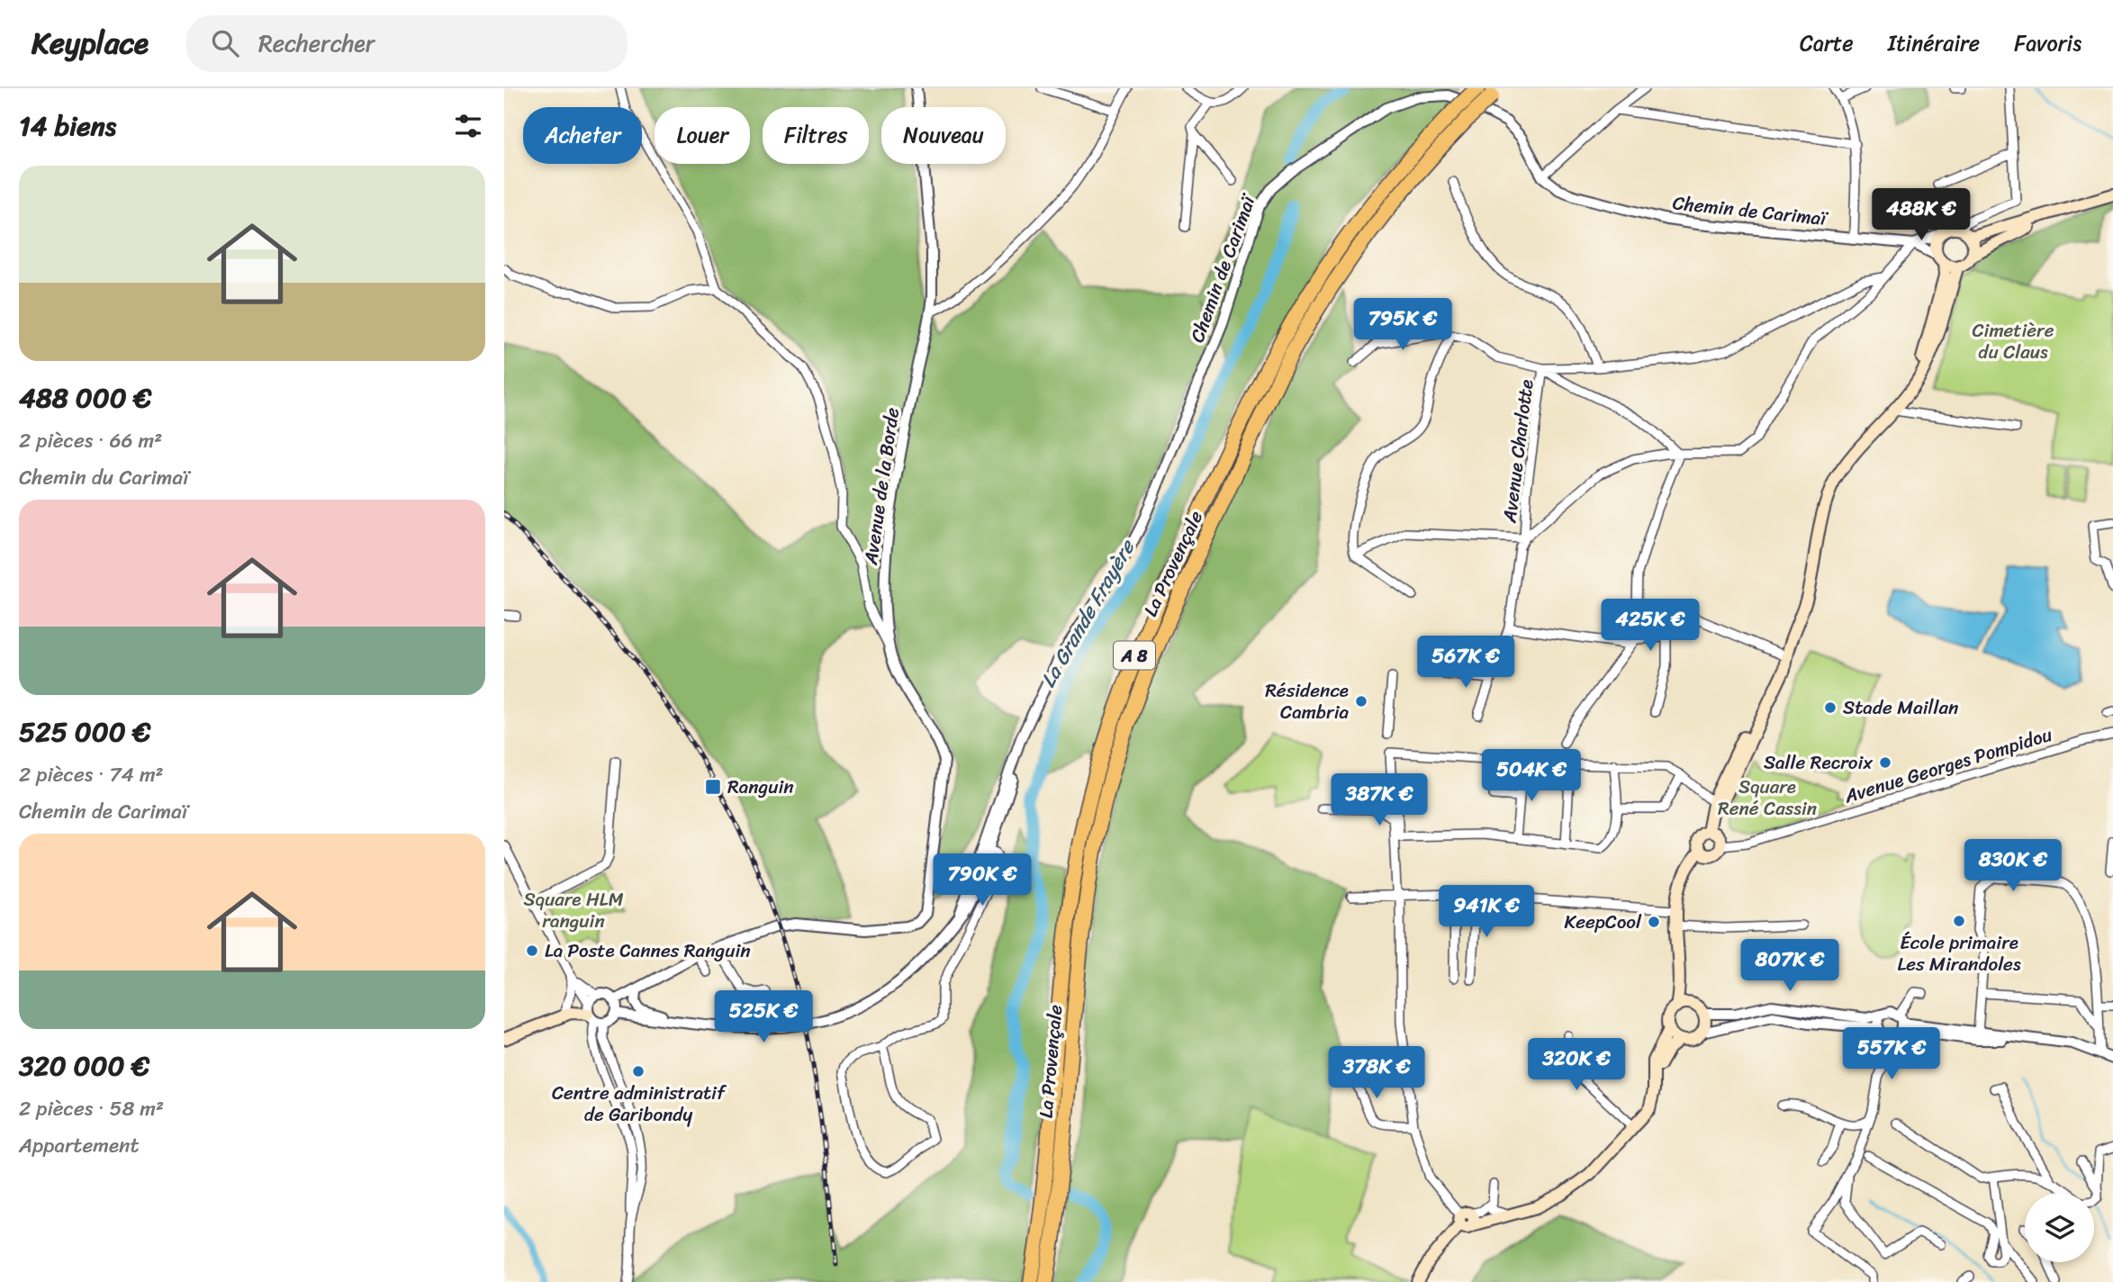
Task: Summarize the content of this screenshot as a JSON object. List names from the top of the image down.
{
  "streets": {
    "highway": ["La Provençale", "A 8"],
    "street": [
      "Chemin de Carimaï",
      "Avenue Charlotte",
      "Avenue de la Borde",
      "Avenue Georges Pompidou"
    ]
  },
  "water": ["La Grande Frayère"],
  "parks": ["Cimetière du Claus", "Square René Cassin", "Square HLM ranguin"],
  "places": {
    "other": [
      "Résidence Cambria",
      "Stade Maillan",
      "Salle Recroix",
      "École primaire Les Mirandoles",
      "KeepCool",
      "La Poste Cannes Ranguin",
      "Centre administratif de Garibondy"
    ],
    "transit": ["Ranguin"]
  },
  "page": {
    "header": "Keyplace",
    "search": "Rechercher",
    "nav": ["Carte", "Itinéraire", "Favoris"],
    "heading": "14 biens",
    "chip": [
      "Acheter",
      "Louer",
      "Filtres",
      "Nouveau"
    ],
    "list": [
      {
        "name": "488 000 €",
        "note": "2 pièces · 66 m² · Chemin du Carimaï"
      },
      {
        "name": "525 000 €",
        "note": "2 pièces · 74 m² · Chemin de Carimaï"
      },
      {
        "name": "320 000 €",
        "note": "2 pièces · 58 m² · Appartement"
      }
    ],
    "price": [
      "488K €",
      "795K €",
      "425K €",
      "567K €",
      "504K €",
      "387K €",
      "830K €",
      "790K €",
      "941K €",
      "807K €",
      "525K €",
      "557K €",
      "320K €",
      "378K €"
    ]
  }
}
